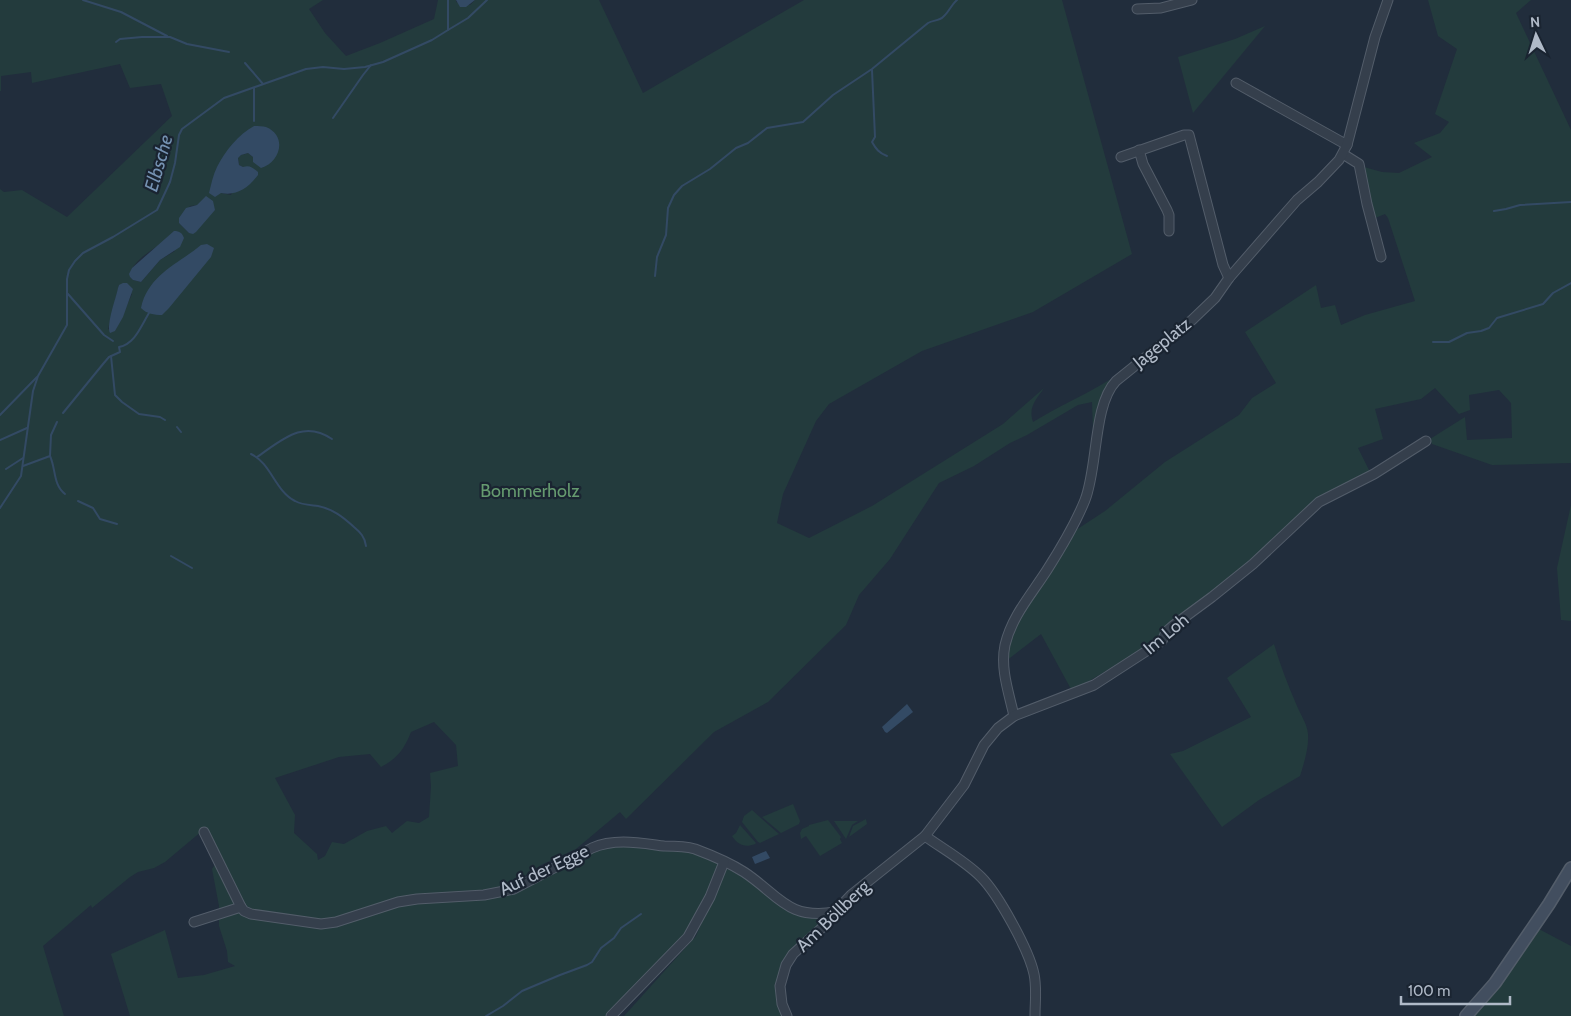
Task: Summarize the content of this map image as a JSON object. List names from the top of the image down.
{
  "streets": {
    "street": [
      "Jageplatz",
      "Im Loh",
      "Auf der Egge",
      "Am Böllberg"
    ]
  },
  "crossings": [
    ["Jageplatz", "Im Loh"],
    ["Im Loh", "Am Böllberg"],
    ["Auf der Egge", "Am Böllberg"]
  ],
  "water": ["Elbsche"],
  "parks": ["Bommerholz"],
  "scale_bar": "100 m",
  "north": "top"
}
